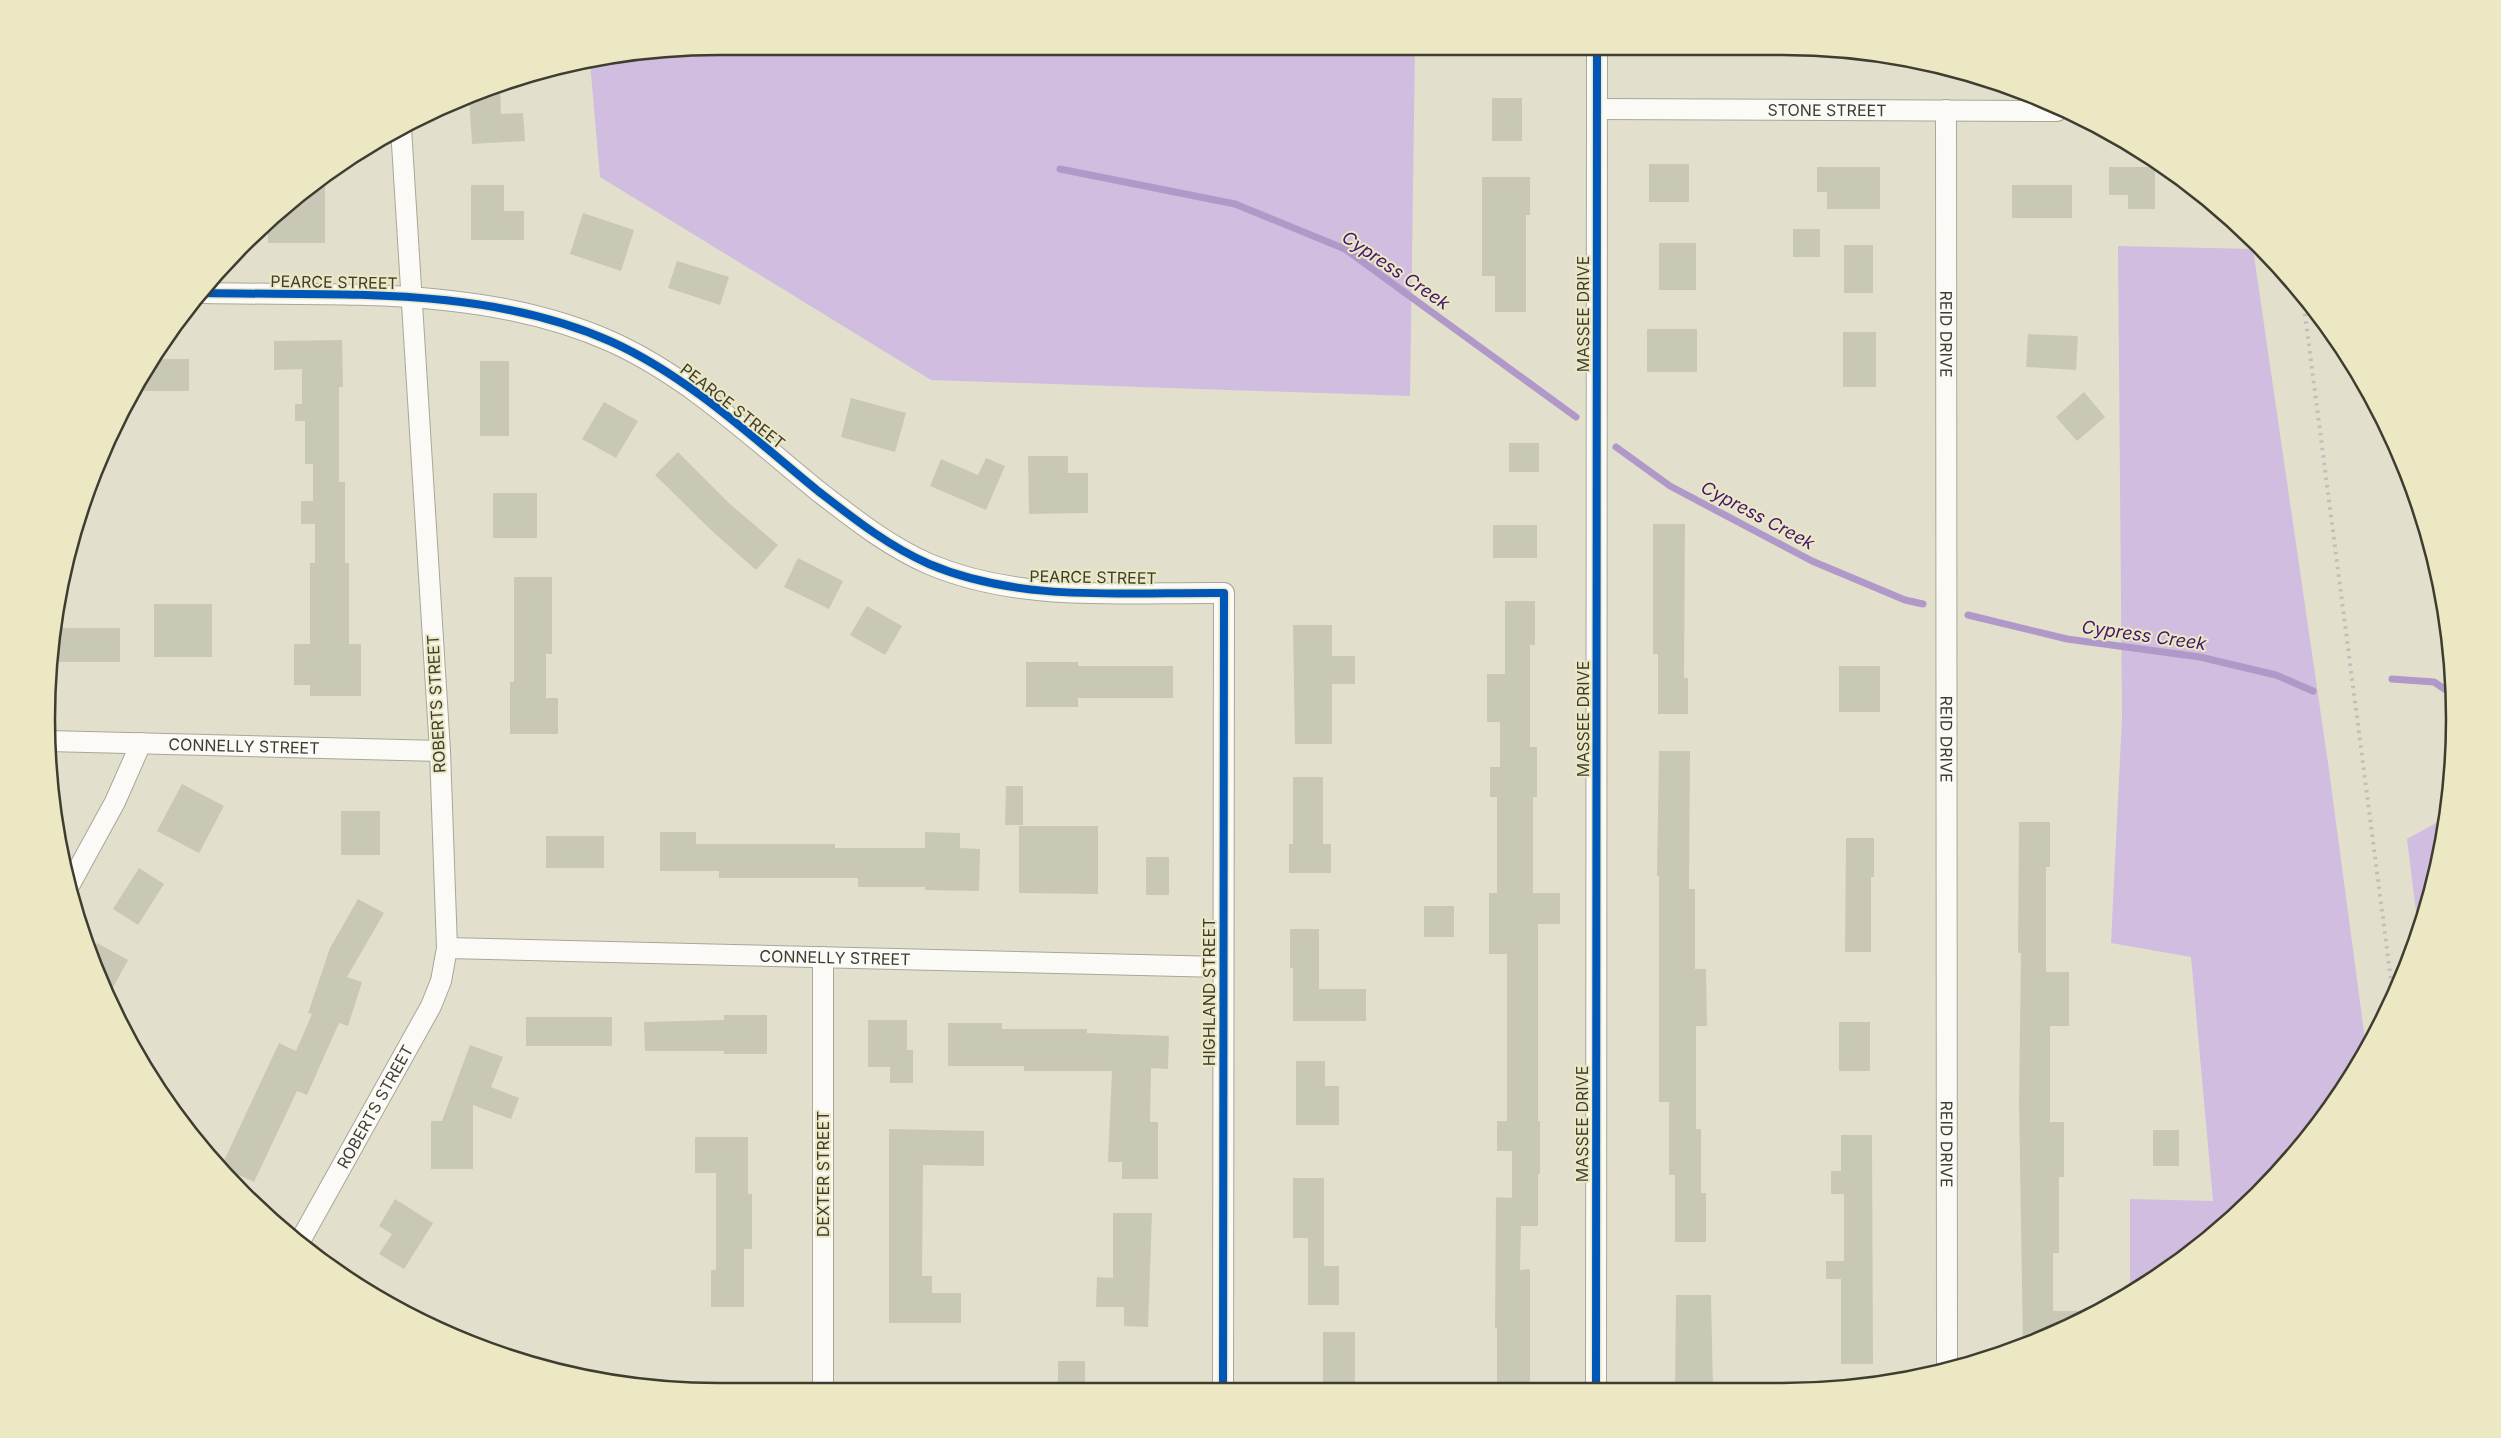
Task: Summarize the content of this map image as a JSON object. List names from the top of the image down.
{
  "streets": {
    "street": [
      "STONE STREET",
      "PEARCE STREET",
      "MASSEE DRIVE",
      "REID DRIVE",
      "ROBERTS STREET",
      "CONNELLY STREET",
      "HIGHLAND STREET",
      "DEXTER STREET"
    ]
  },
  "crossings": [
    ["STONE STREET", "MASSEE DRIVE"],
    ["STONE STREET", "REID DRIVE"],
    ["PEARCE STREET", "ROBERTS STREET"],
    ["PEARCE STREET", "HIGHLAND STREET"],
    ["ROBERTS STREET", "CONNELLY STREET"],
    ["CONNELLY STREET", "HIGHLAND STREET"],
    ["CONNELLY STREET", "DEXTER STREET"]
  ],
  "water": ["Cypress Creek"]
}
